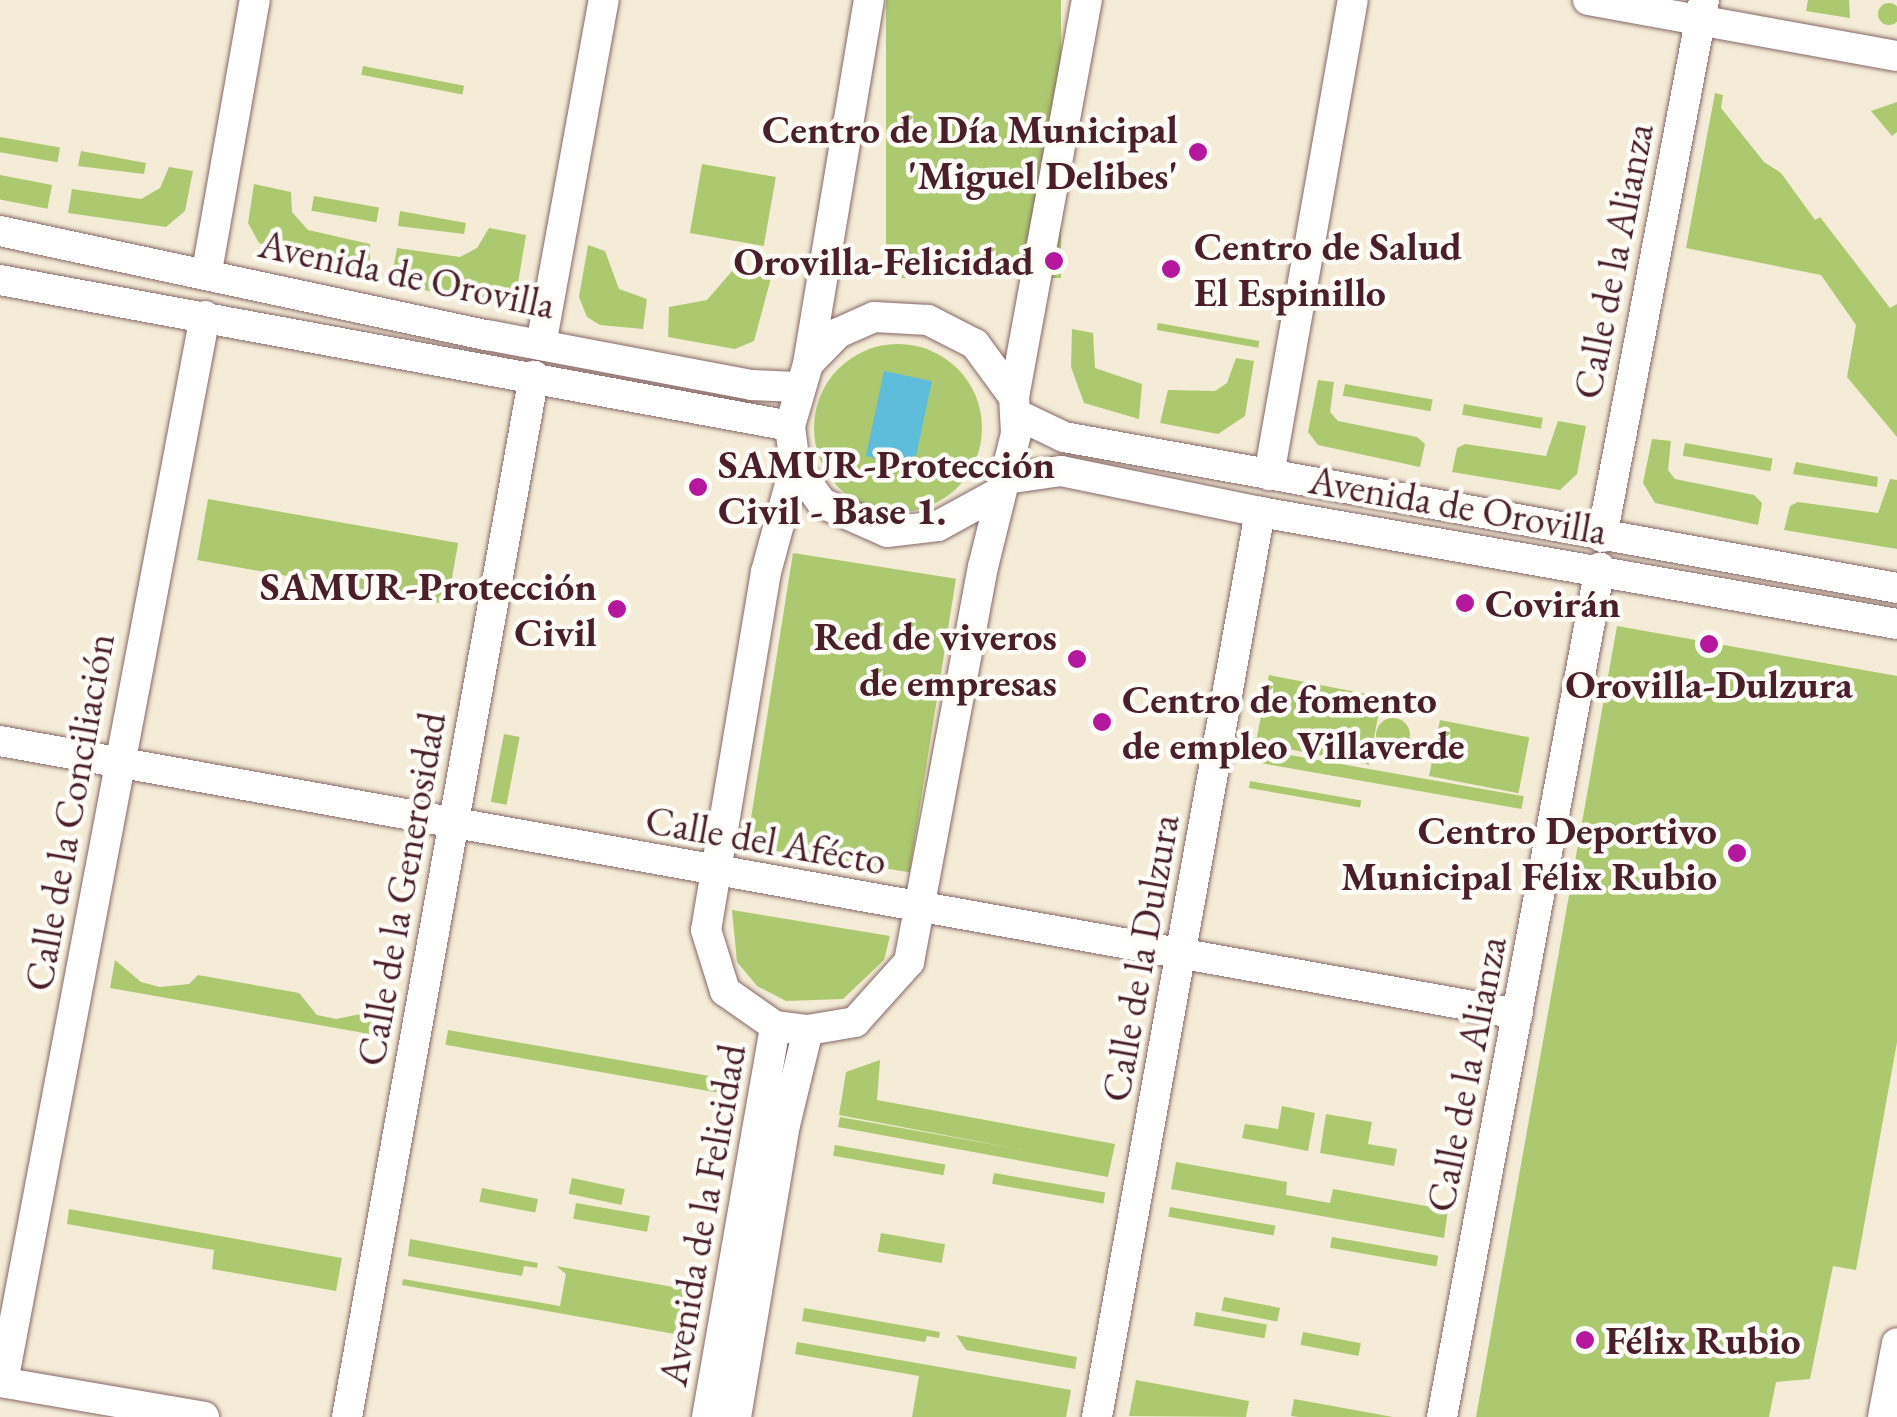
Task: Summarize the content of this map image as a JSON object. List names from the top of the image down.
{
  "streets": {
    "street": [
      "Calle de la Alianza",
      "Avenida de Orovilla",
      "Calle de la Conciliación",
      "Calle del Afécto",
      "Calle de la Generosidad",
      "Calle de la Dulzura",
      "Avenida de la Felicidad"
    ]
  },
  "crossings": [
    ["Calle de la Alianza", "Avenida de Orovilla"],
    ["Calle de la Alianza", "Calle del Afécto"],
    ["Avenida de Orovilla", "Calle de la Conciliación"],
    ["Avenida de Orovilla", "Calle de la Generosidad"],
    ["Avenida de Orovilla", "Calle de la Dulzura"],
    ["Avenida de Orovilla", "Avenida de la Felicidad"],
    ["Calle de la Conciliación", "Calle del Afécto"],
    ["Calle del Afécto", "Calle de la Generosidad"],
    ["Calle del Afécto", "Calle de la Dulzura"],
    ["Calle del Afécto", "Avenida de la Felicidad"]
  ],
  "places": [
    "Centro de Día Municipal 'Miguel Delibes'",
    "Orovilla-Felicidad",
    "Centro de Salud El Espinillo",
    "SAMUR-Protección Civil - Base 1.",
    "Covirán",
    "SAMUR-Protección Civil",
    "Orovilla-Dulzura",
    "Red de viveros de empresas",
    "Centro de fomento de empleo Villaverde",
    "Centro Deportivo Municipal Félix Rubio",
    "Félix Rubio"
  ]
}
